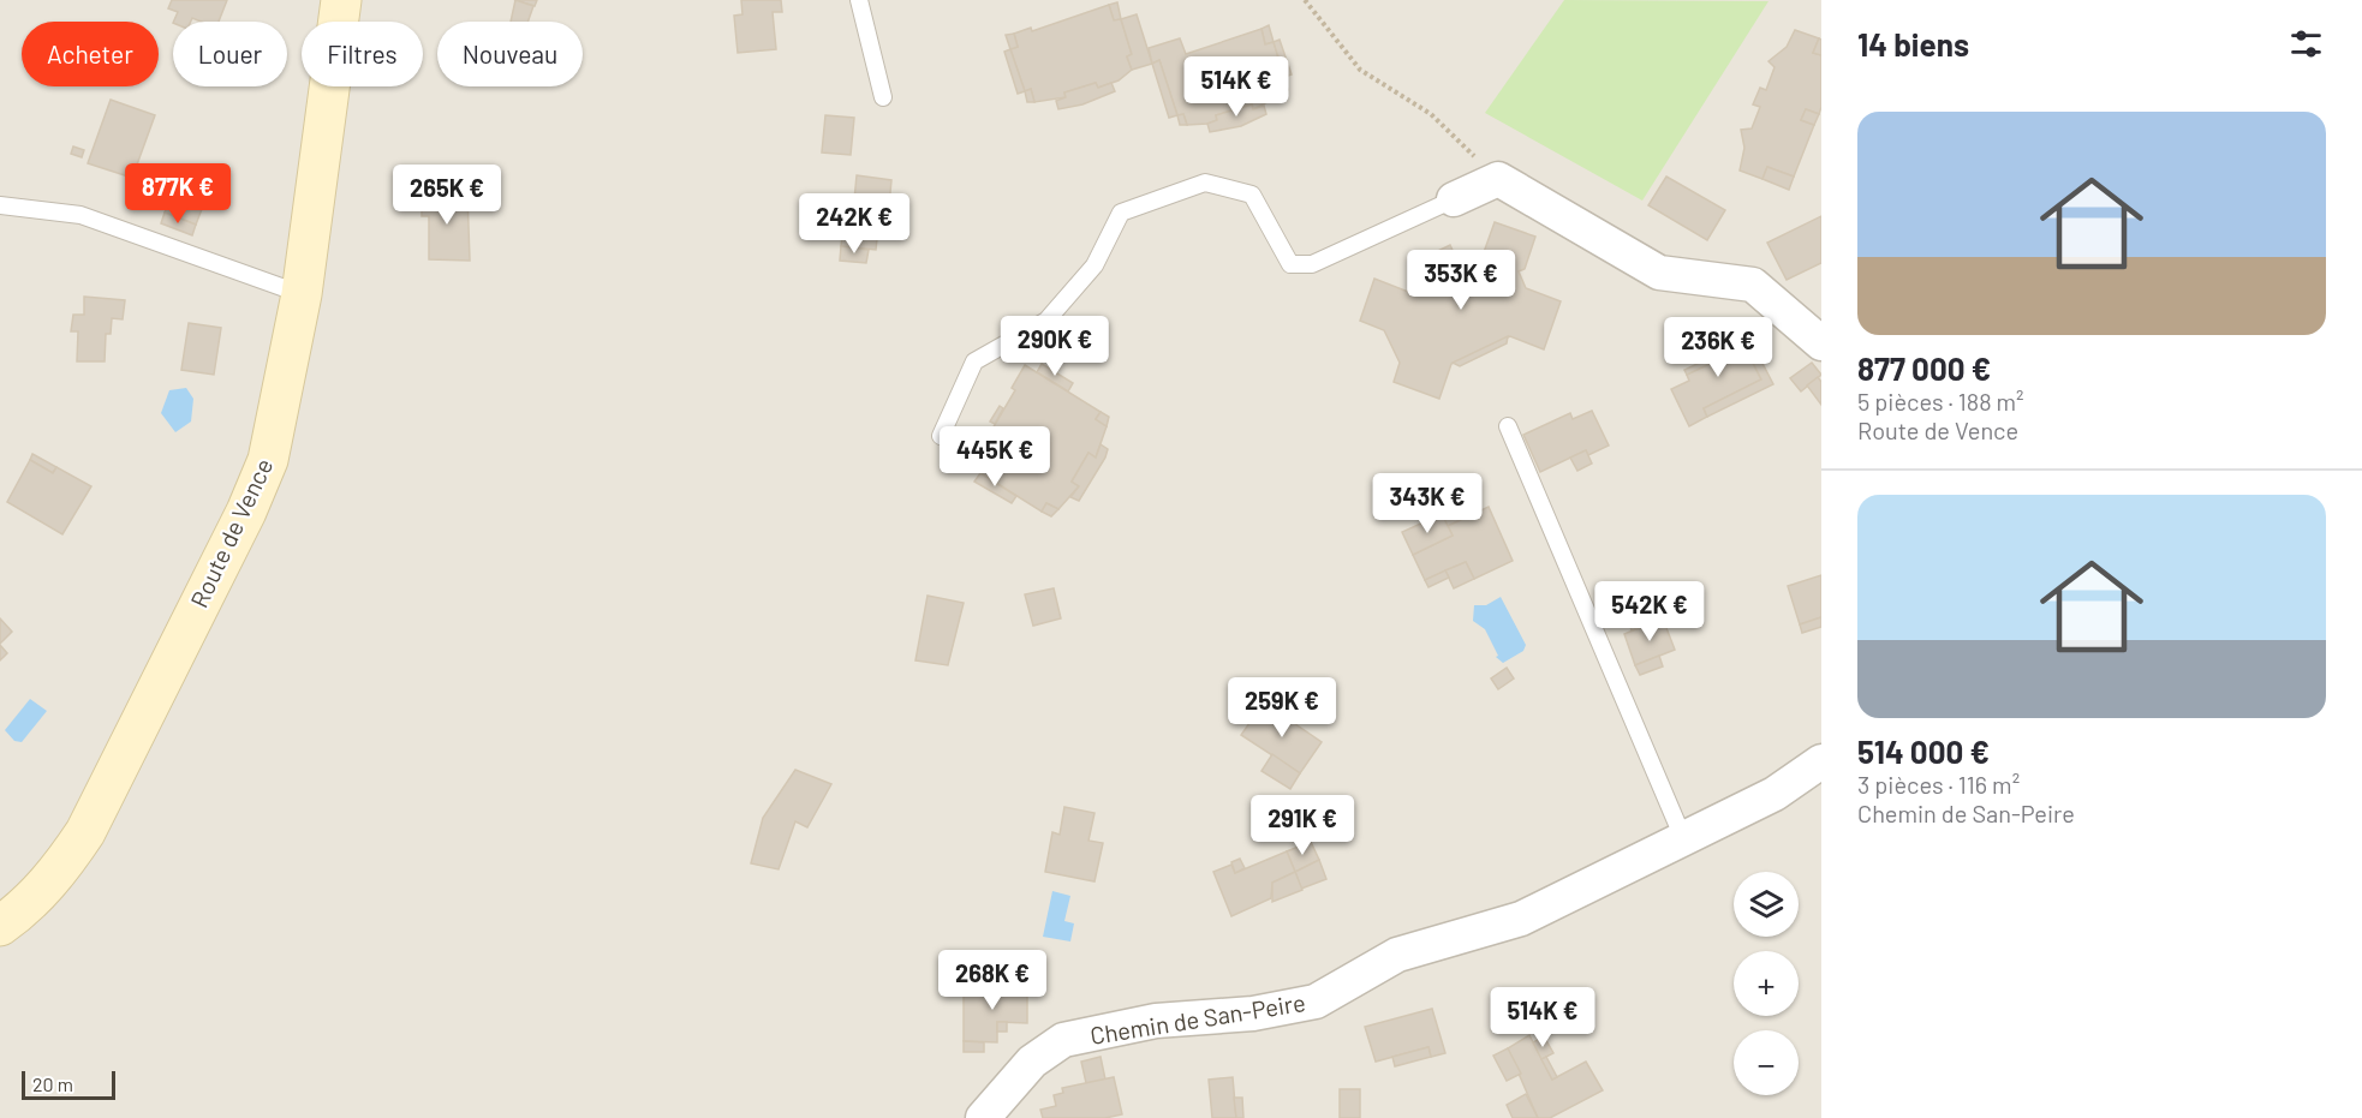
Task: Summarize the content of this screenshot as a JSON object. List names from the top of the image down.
{
  "streets": {
    "main road": ["Route de Vence"],
    "street": ["Chemin de San-Peire"]
  },
  "scale_bar": "20 m",
  "page": {
    "heading": "14 biens",
    "chip": [
      "Acheter",
      "Louer",
      "Filtres",
      "Nouveau"
    ],
    "price": [
      "514K €",
      "877K €",
      "265K €",
      "242K €",
      "353K €",
      "290K €",
      "236K €",
      "445K €",
      "343K €",
      "542K €",
      "259K €",
      "291K €",
      "268K €",
      "514K €"
    ],
    "list": [
      {
        "name": "877 000 €",
        "note": "5 pièces · 188 m² · Route de Vence"
      },
      {
        "name": "514 000 €",
        "note": "3 pièces · 116 m² · Chemin de San-Peire"
      }
    ],
    "map_buttons": ["+", "−"],
    "scale": "20 m"
  }
}
